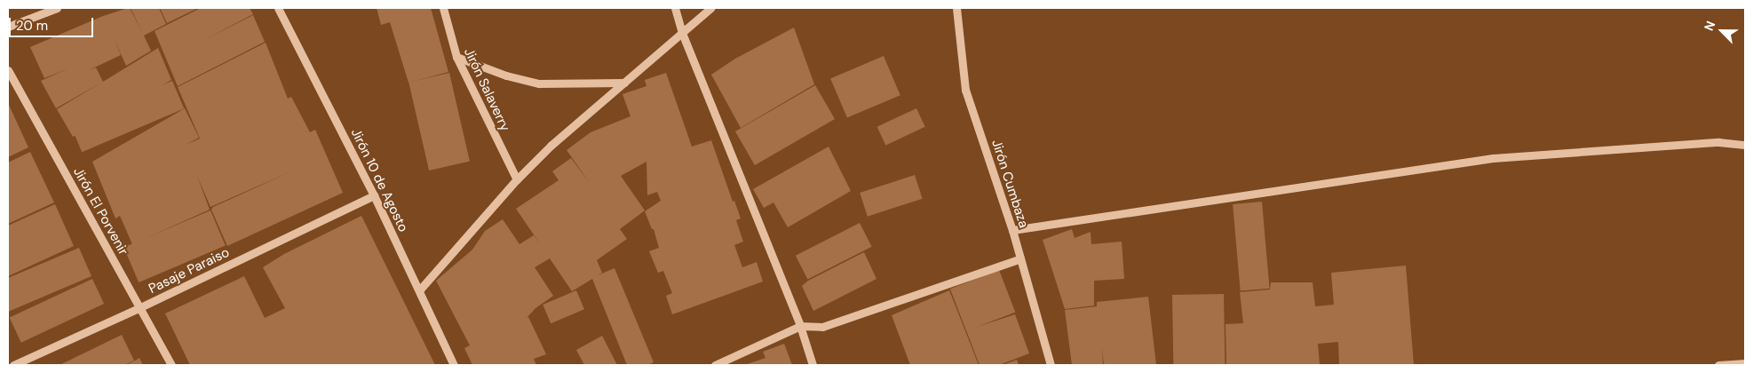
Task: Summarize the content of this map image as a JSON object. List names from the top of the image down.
{
  "streets": {
    "street": [
      "Jirón Salaverry",
      "Jirón 10 de Agosto",
      "Jirón Cumbaza",
      "Jirón El Porvenir",
      "Pasaje Paraiso"
    ]
  },
  "crossings": [
    ["Jirón 10 de Agosto", "Pasaje Paraiso"],
    ["Jirón El Porvenir", "Pasaje Paraiso"]
  ],
  "scale_bar": "20 m",
  "north": "top left"
}
